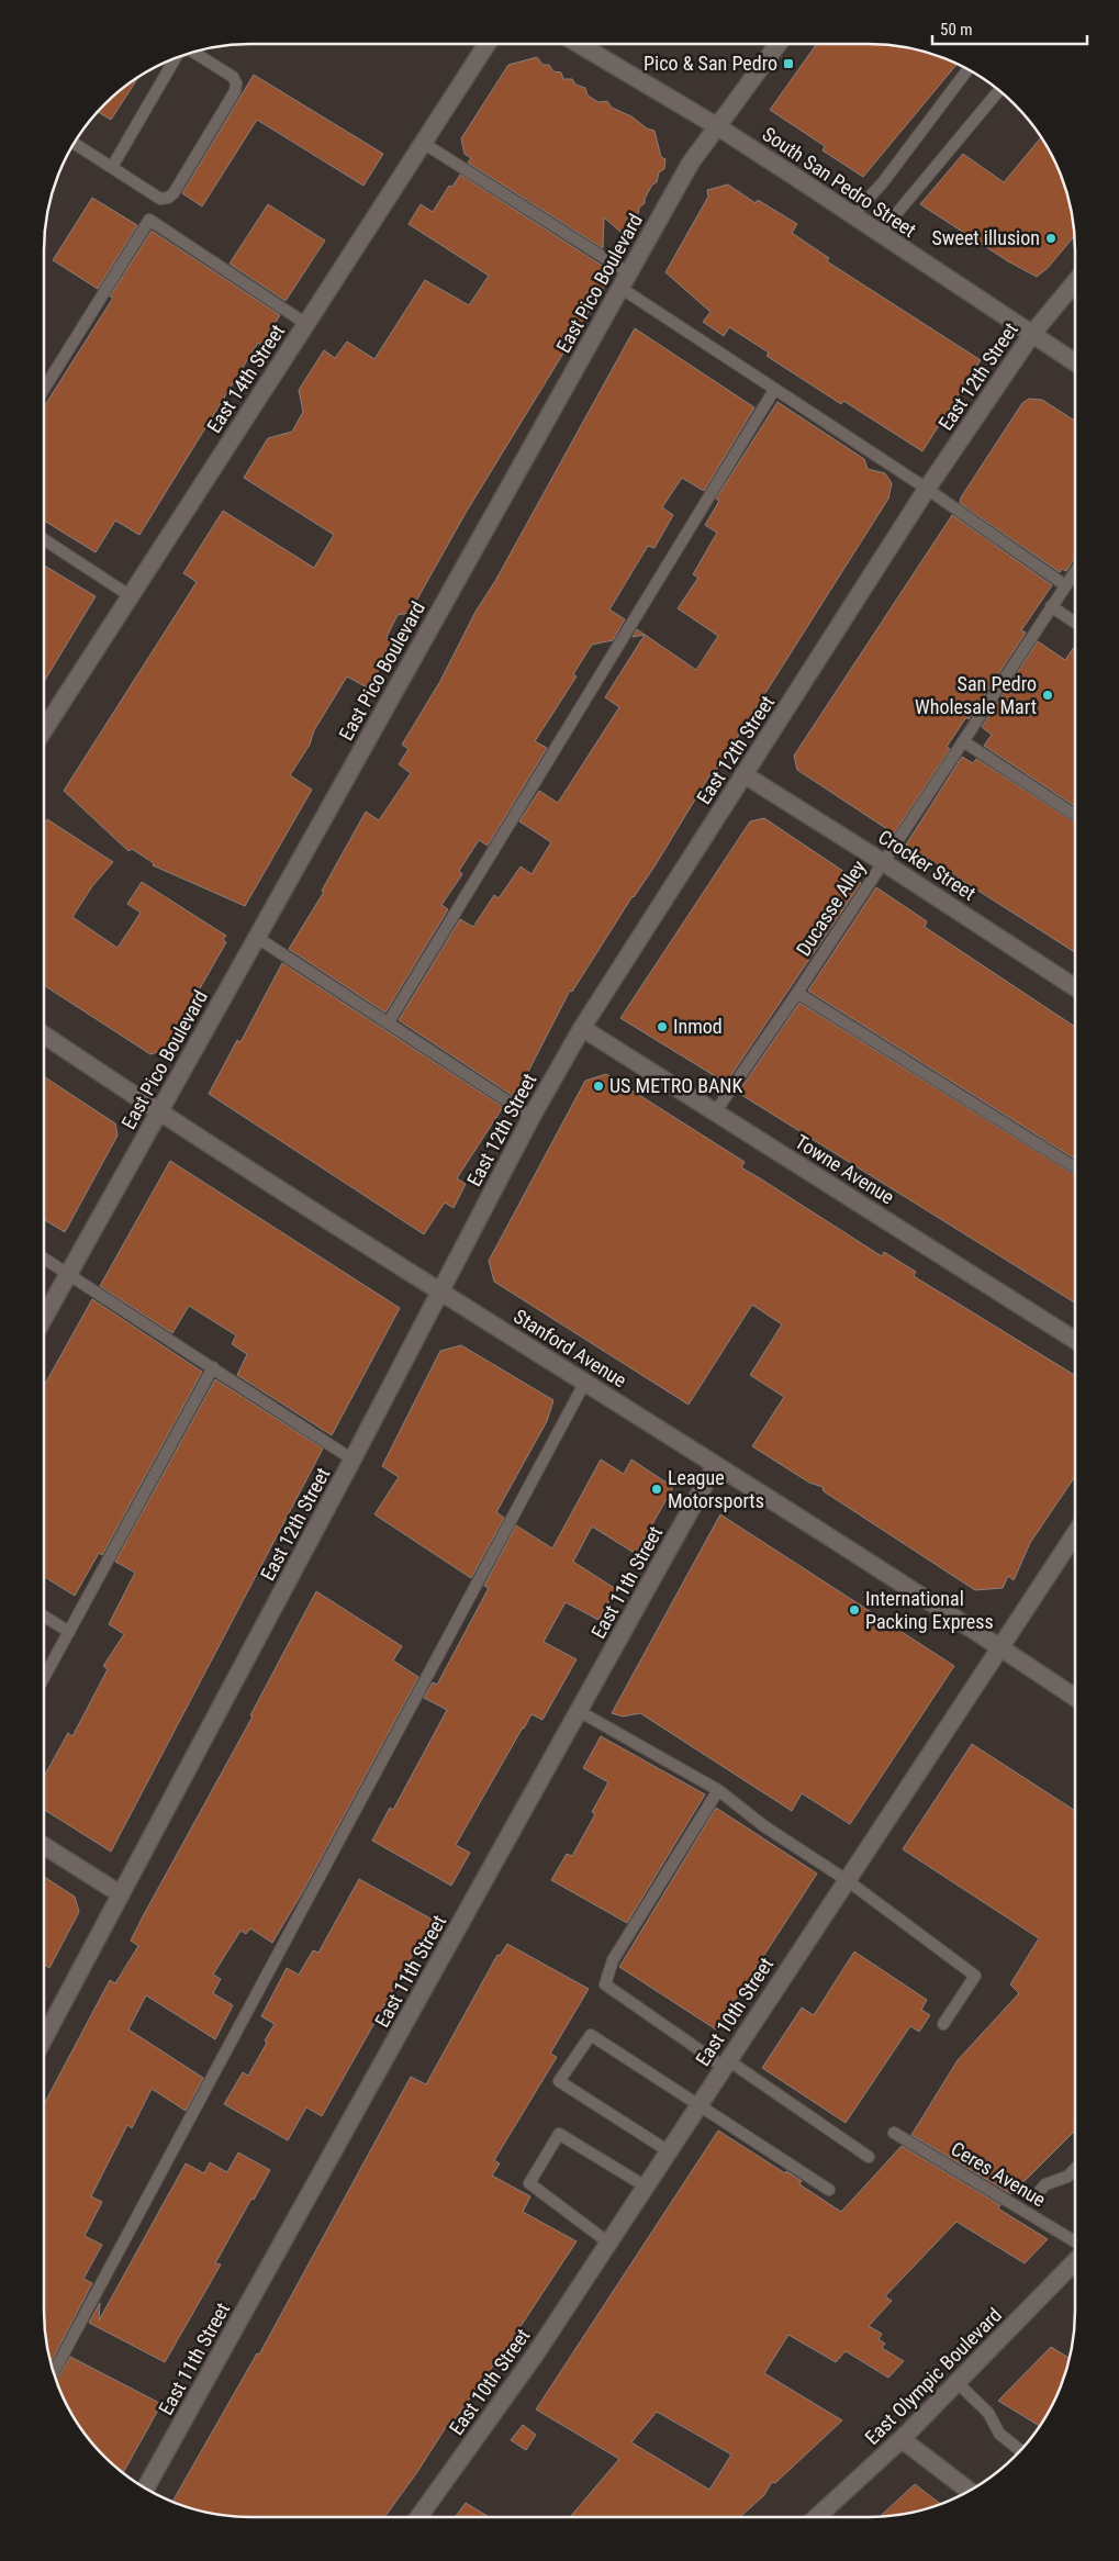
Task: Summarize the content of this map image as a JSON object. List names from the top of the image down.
{
  "streets": {
    "street": [
      "South San Pedro Street",
      "East Pico Boulevard",
      "East 12th Street",
      "East 14th Street",
      "Crocker Street",
      "Towne Avenue",
      "Stanford Avenue",
      "East 11th Street",
      "East 10th Street",
      "East Olympic Boulevard"
    ],
    "lane": ["Ducasse Alley", "Ceres Avenue"]
  },
  "crossings": [
    ["South San Pedro Street", "East Pico Boulevard"],
    ["South San Pedro Street", "East 12th Street"],
    ["East Pico Boulevard", "Stanford Avenue"],
    ["East 12th Street", "Crocker Street"],
    ["East 12th Street", "Towne Avenue"],
    ["East 12th Street", "Stanford Avenue"],
    ["Crocker Street", "Ducasse Alley"],
    ["Ducasse Alley", "Towne Avenue"],
    ["Stanford Avenue", "East 11th Street"],
    ["Stanford Avenue", "East 10th Street"]
  ],
  "places": {
    "transit": ["Pico & San Pedro"],
    "other": [
      "Sweet illusion",
      "San Pedro Wholesale Mart",
      "Inmod",
      "US METRO BANK",
      "League Motorsports",
      "International Packing Express"
    ]
  },
  "scale_bar": "50 m"
}
